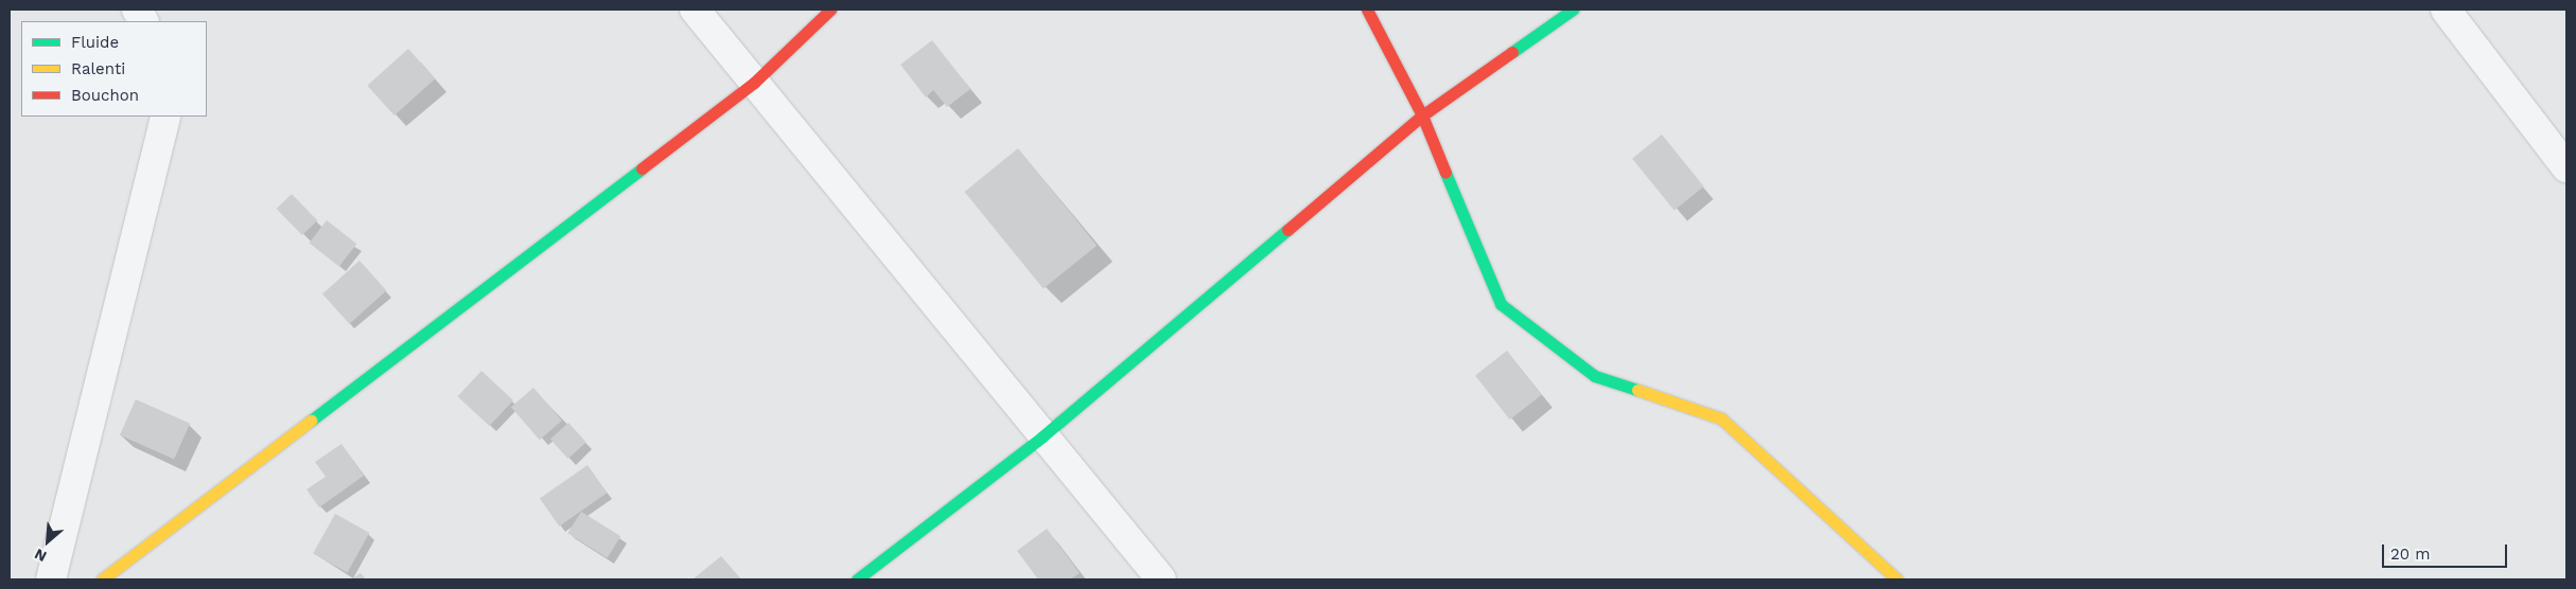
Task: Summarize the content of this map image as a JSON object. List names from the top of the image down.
{
  "legend": ["Fluide", "Ralenti", "Bouchon"],
  "scale_bar": "20 m",
  "north": "bottom left"
}
